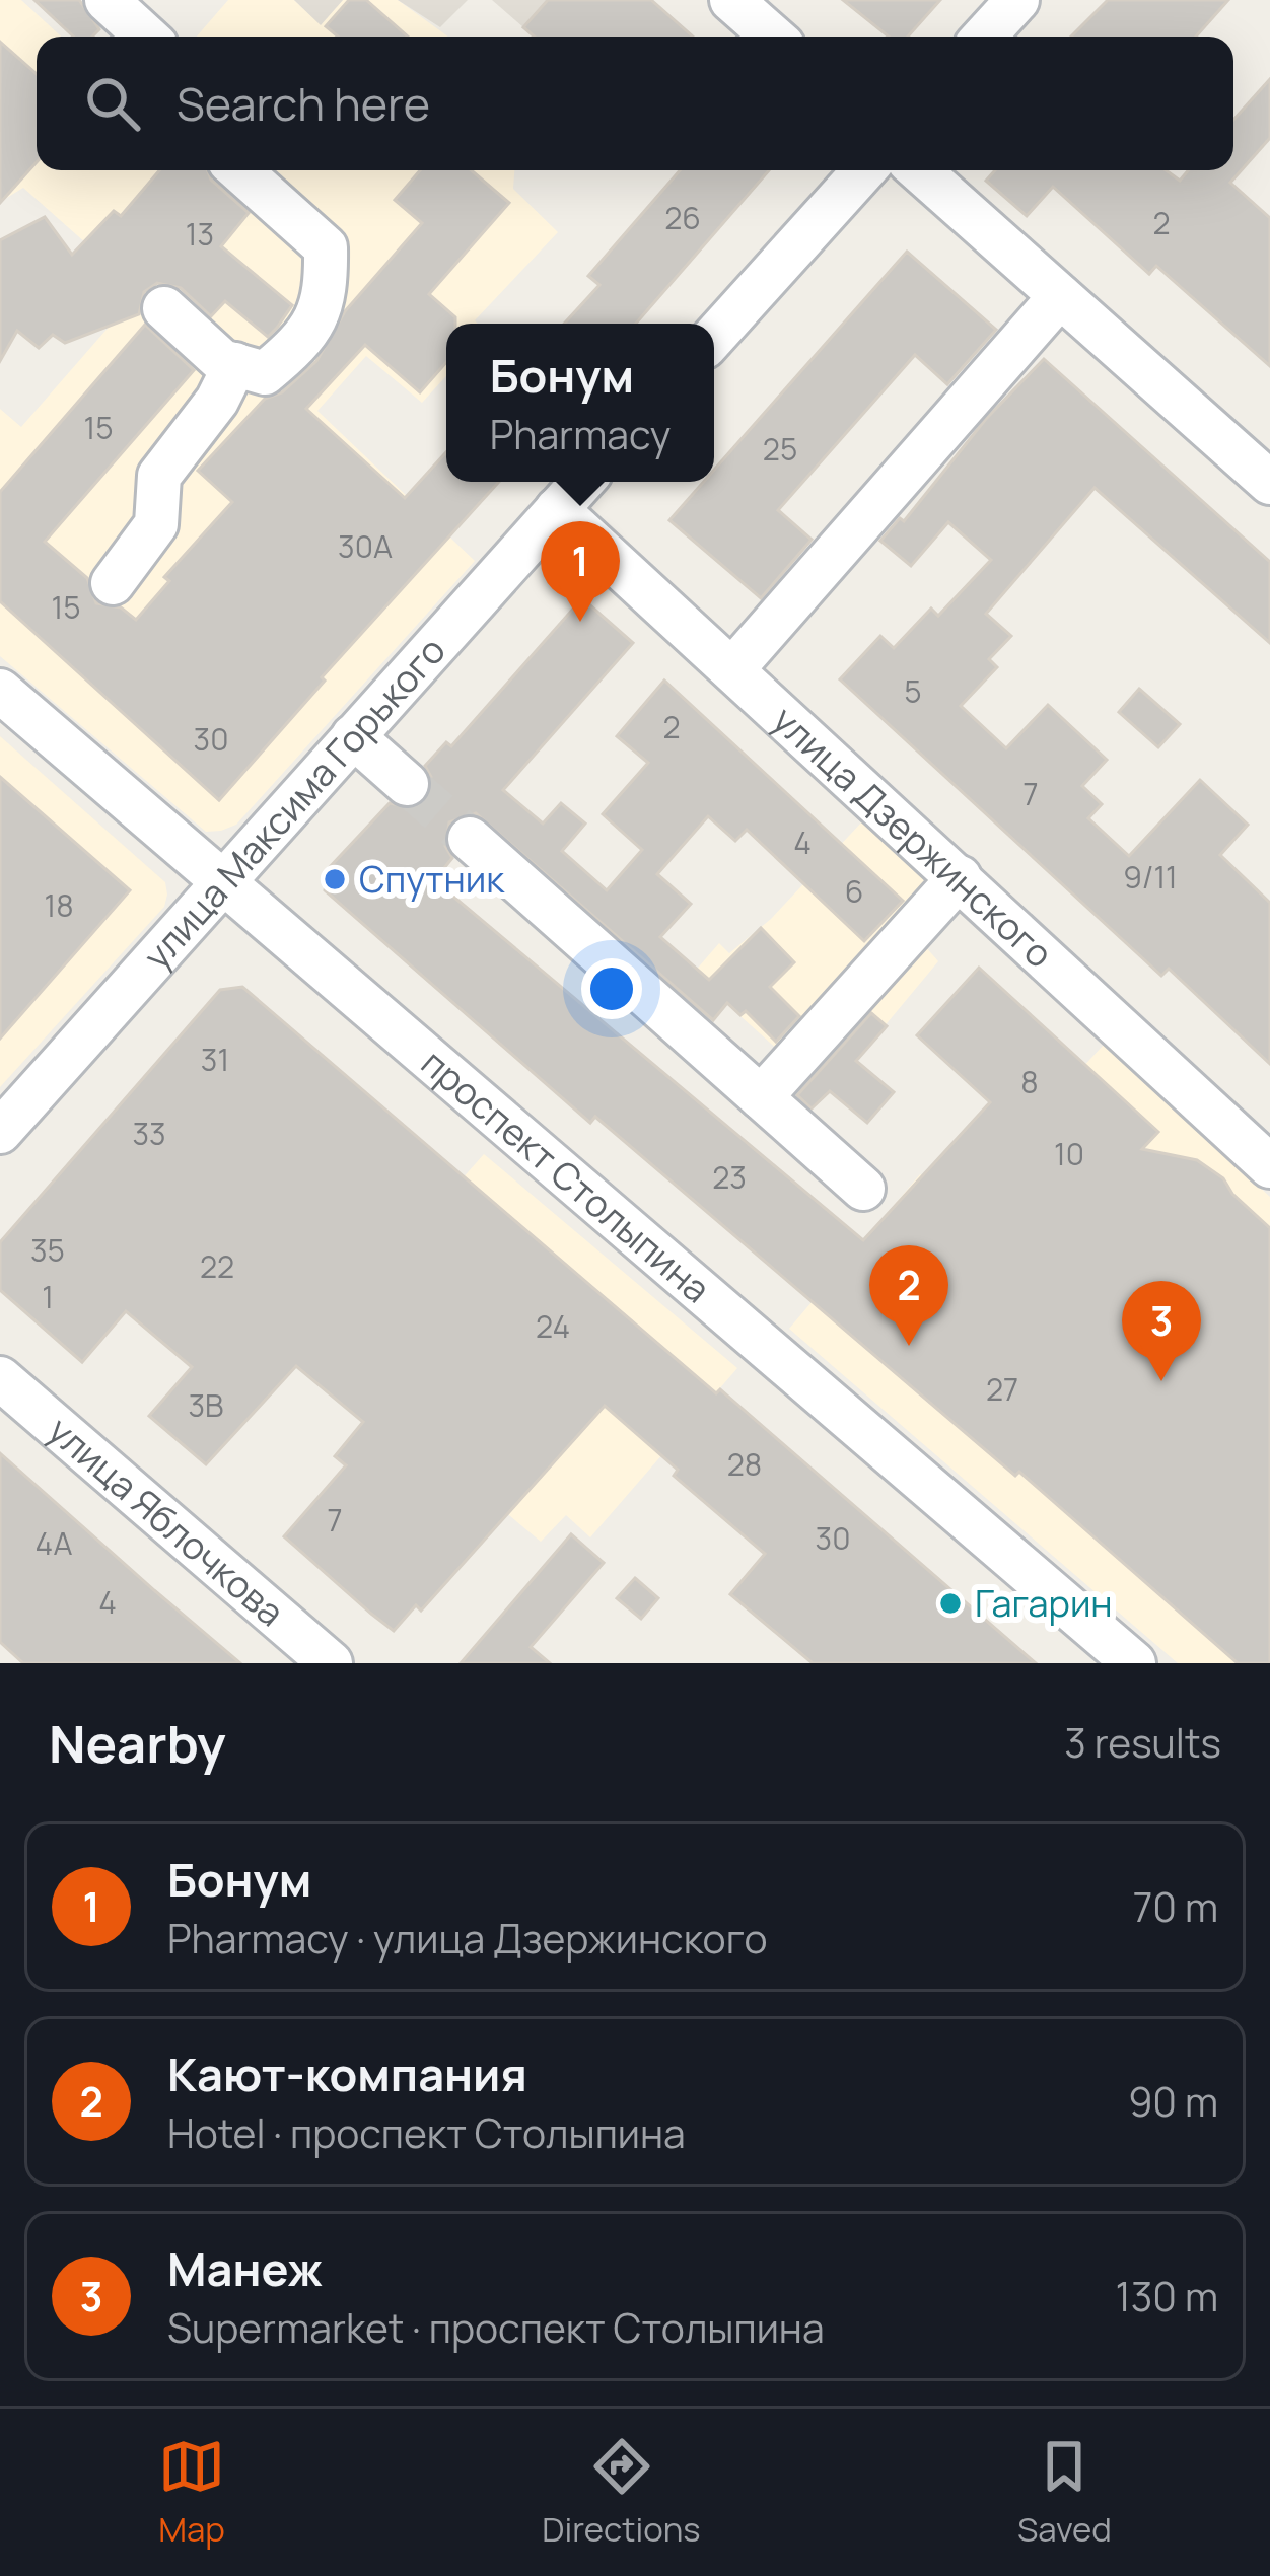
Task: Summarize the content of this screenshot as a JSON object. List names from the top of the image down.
{
  "streets": {
    "street": [
      "улица Максима Горького",
      "улица Дзержинского",
      "проспект Столыпина",
      "улица Яблочкова"
    ]
  },
  "crossings": [
    ["улица Максима Горького", "улица Дзержинского"],
    ["улица Максима Горького", "проспект Столыпина"]
  ],
  "places": ["Спутник", "Гагарин"],
  "house_numbers": [
    "26",
    "2",
    "13",
    "15",
    "25",
    "30А",
    "15",
    "5",
    "2",
    "30",
    "7",
    "4",
    "9/11",
    "6",
    "18",
    "31",
    "8",
    "33",
    "10",
    "23",
    "35",
    "22",
    "1",
    "24",
    "27",
    "3В",
    "28",
    "7",
    "30",
    "4А",
    "4"
  ],
  "page": {
    "search": "Search here",
    "popup": ["Бонум", "Pharmacy"],
    "pins": ["1", "2", "3"],
    "heading": ["Nearby", "3 results"],
    "list": [
      {
        "mark": "1",
        "name": "Бонум",
        "note": "Pharmacy · улица Дзержинского",
        "value": "70 m"
      },
      {
        "mark": "2",
        "name": "Кают-компания",
        "note": "Hotel · проспект Столыпина",
        "value": "90 m"
      },
      {
        "mark": "3",
        "name": "Манеж",
        "note": "Supermarket · проспект Столыпина",
        "value": "130 m"
      }
    ],
    "nav": ["Map", "Directions", "Saved"]
  }
}
